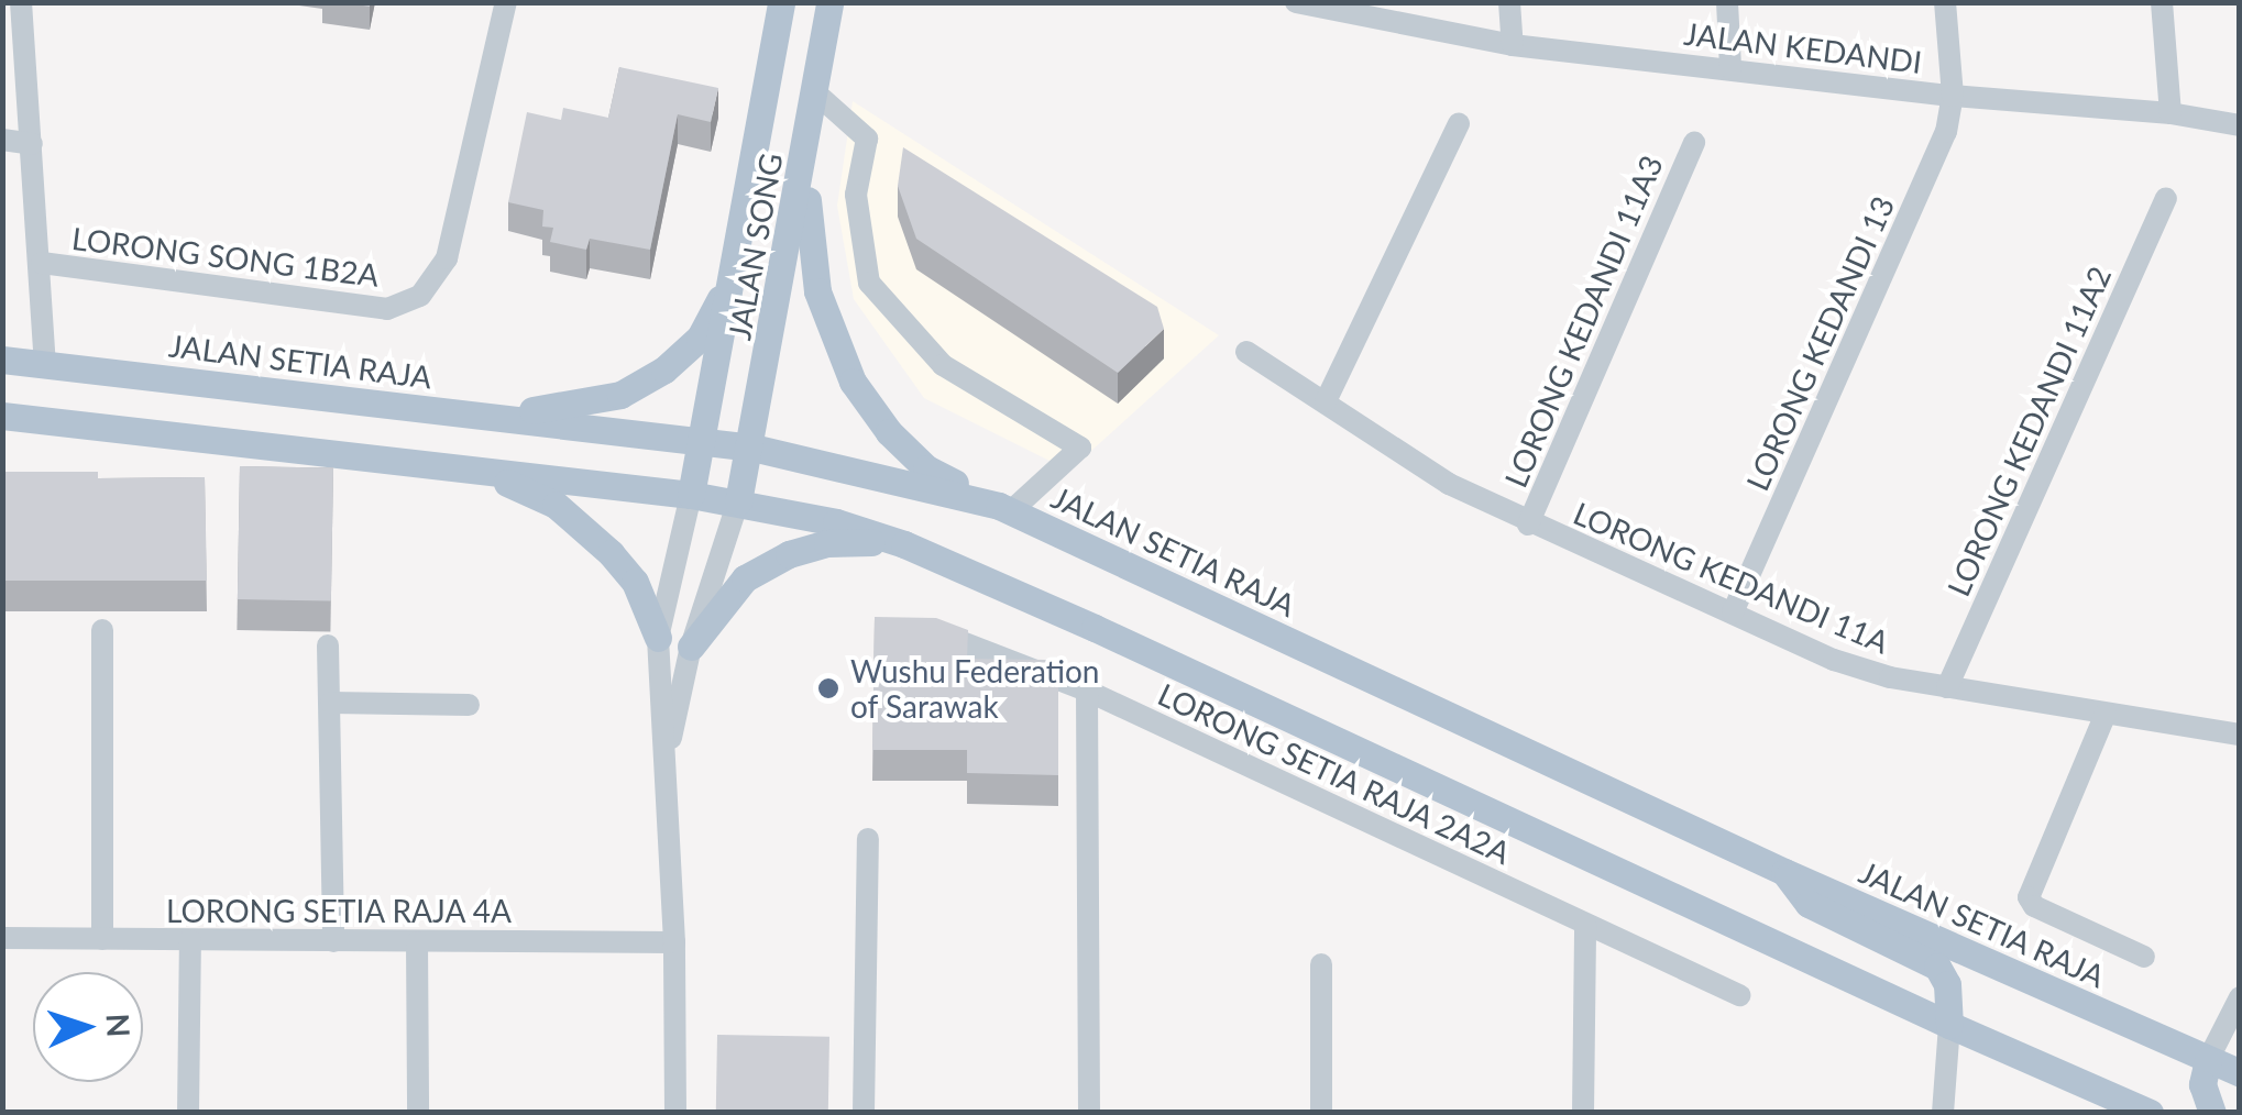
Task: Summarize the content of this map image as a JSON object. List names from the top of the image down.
{
  "streets": {
    "main road": ["JALAN SONG", "JALAN SETIA RAJA"],
    "street": [
      "JALAN KEDANDI",
      "LORONG SONG 1B2A",
      "LORONG KEDANDI 11A3",
      "LORONG KEDANDI 13",
      "LORONG KEDANDI 11A2",
      "LORONG KEDANDI 11A",
      "LORONG SETIA RAJA 2A2A",
      "LORONG SETIA RAJA 4A"
    ]
  },
  "crossings": [
    ["JALAN KEDANDI", "LORONG KEDANDI 13"],
    ["JALAN SONG", "JALAN SETIA RAJA"],
    ["LORONG KEDANDI 11A3", "LORONG KEDANDI 11A"],
    ["LORONG KEDANDI 13", "LORONG KEDANDI 11A"],
    ["LORONG KEDANDI 11A2", "LORONG KEDANDI 11A"]
  ],
  "places": ["Wushu Federation of Sarawak"],
  "north": "right"
}
